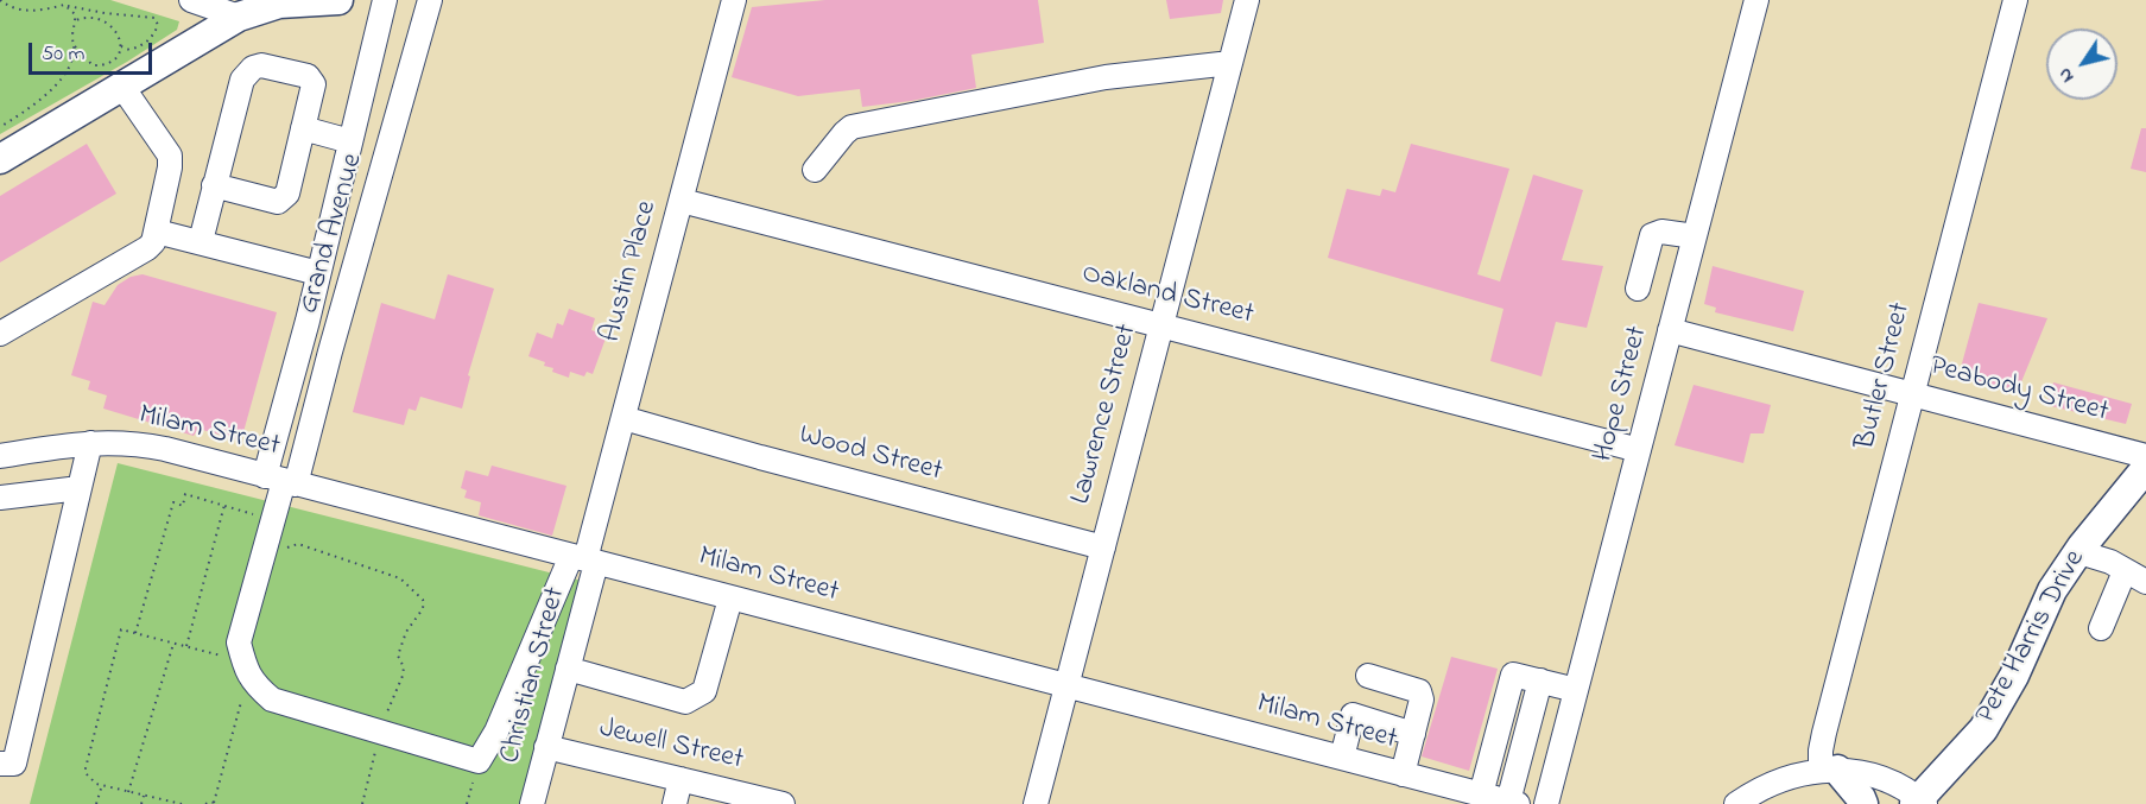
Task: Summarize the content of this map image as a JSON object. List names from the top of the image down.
{
  "streets": {
    "main road": ["Pete Harris Drive"],
    "street": [
      "Grand Avenue",
      "Austin Place",
      "Oakland Street",
      "Butler Street",
      "Peabody Street",
      "Hope Street",
      "Lawrence Street",
      "Milam Street",
      "Wood Street",
      "Christian Street",
      "Jewell Street"
    ]
  },
  "crossings": [
    ["Grand Avenue", "Milam Street"],
    ["Austin Place", "Oakland Street"],
    ["Austin Place", "Milam Street"],
    ["Austin Place", "Wood Street"],
    ["Austin Place", "Christian Street"],
    ["Oakland Street", "Hope Street"],
    ["Oakland Street", "Lawrence Street"],
    ["Butler Street", "Peabody Street"],
    ["Peabody Street", "Hope Street"],
    ["Lawrence Street", "Milam Street"],
    ["Lawrence Street", "Wood Street"],
    ["Milam Street", "Christian Street"],
    ["Christian Street", "Jewell Street"]
  ],
  "scale_bar": "50 m",
  "north": "bottom left"
}
